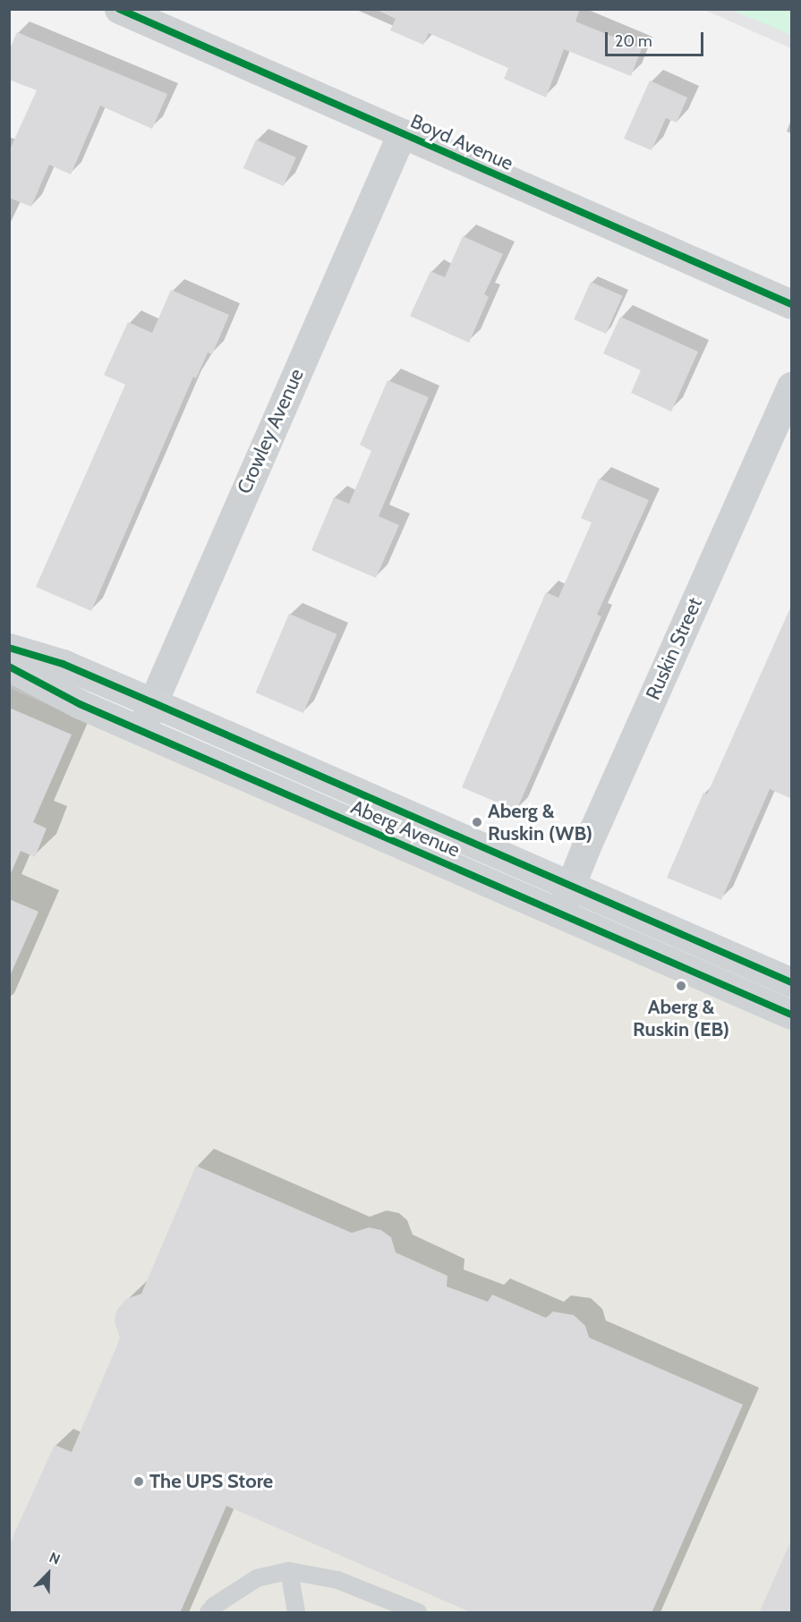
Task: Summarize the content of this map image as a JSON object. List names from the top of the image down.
{
  "streets": {
    "street": [
      "Boyd Avenue",
      "Crowley Avenue",
      "Ruskin Street",
      "Aberg Avenue"
    ]
  },
  "crossings": [
    ["Boyd Avenue", "Crowley Avenue"],
    ["Crowley Avenue", "Aberg Avenue"],
    ["Ruskin Street", "Aberg Avenue"]
  ],
  "places": ["Aberg & Ruskin (WB)", "Aberg & Ruskin (EB)", "The UPS Store"],
  "scale_bar": "20 m",
  "north": "top right"
}
